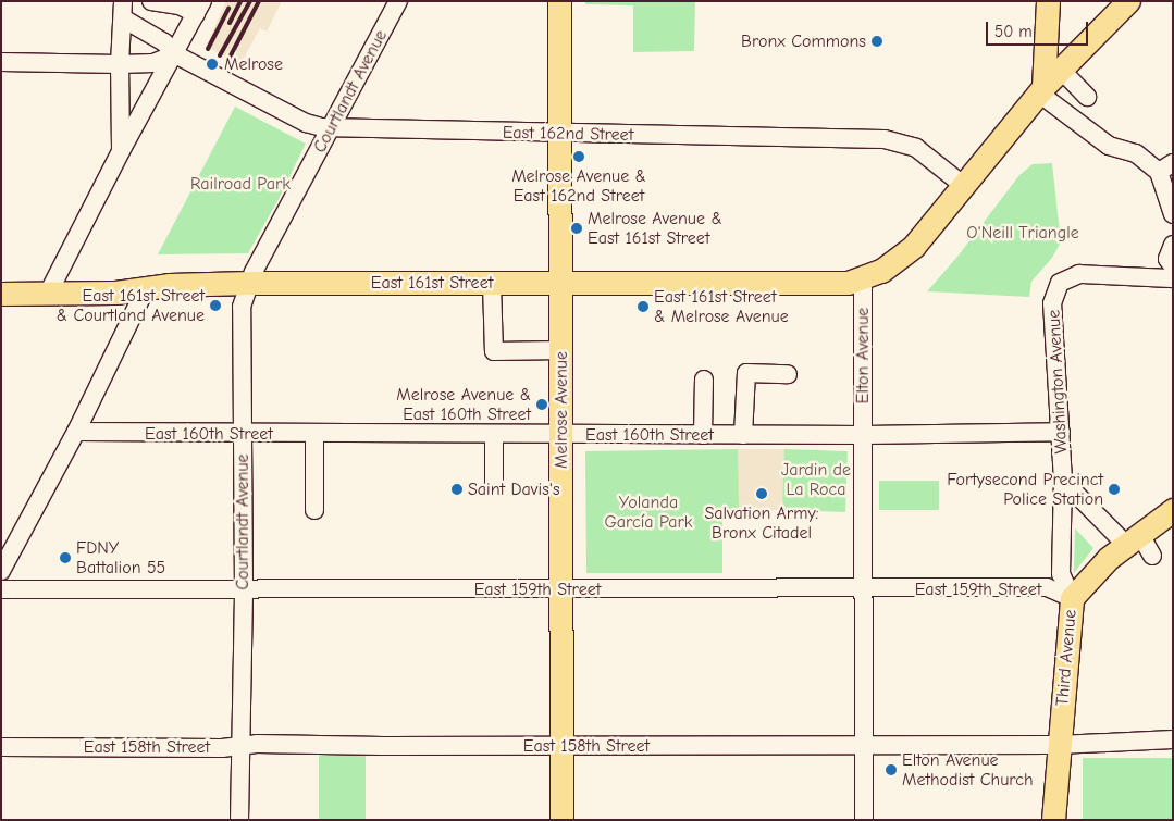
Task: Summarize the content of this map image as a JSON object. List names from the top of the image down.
{
  "streets": {
    "main road": ["East 161st Street", "Melrose Avenue", "Third Avenue"],
    "street": [
      "Courtlandt Avenue",
      "East 162nd Street",
      "Elton Avenue",
      "Washington Avenue",
      "East 160th Street",
      "East 159th Street",
      "East 158th Street"
    ]
  },
  "crossings": [
    ["Courtlandt Avenue", "East 162nd Street"],
    ["Courtlandt Avenue", "East 161st Street"],
    ["Courtlandt Avenue", "East 160th Street"],
    ["Courtlandt Avenue", "East 159th Street"],
    ["Courtlandt Avenue", "East 158th Street"],
    ["East 162nd Street", "Melrose Avenue"],
    ["East 161st Street", "Elton Avenue"],
    ["East 161st Street", "Melrose Avenue"],
    ["Elton Avenue", "East 160th Street"],
    ["Elton Avenue", "East 159th Street"],
    ["Elton Avenue", "East 158th Street"],
    ["Washington Avenue", "East 160th Street"],
    ["Washington Avenue", "East 159th Street"],
    ["Washington Avenue", "Third Avenue"],
    ["Melrose Avenue", "East 160th Street"],
    ["Melrose Avenue", "East 159th Street"],
    ["Melrose Avenue", "East 158th Street"],
    ["East 159th Street", "Third Avenue"],
    ["Third Avenue", "East 158th Street"]
  ],
  "parks": [
    "Railroad Park",
    "O'Neill Triangle",
    "Jardin de La Roca",
    "Yolanda García Park"
  ],
  "places": [
    "Bronx Commons",
    "Melrose",
    "Melrose Avenue & East 162nd Street",
    "Melrose Avenue & East 161st Street",
    "East 161st Street & Courtland Avenue",
    "East 161st Street & Melrose Avenue",
    "Melrose Avenue & East 160th Street",
    "Saint Davis's",
    "Fortysecond Precinct Police Station",
    "Salvation Army: Bronx Citadel",
    "FDNY Battalion 55",
    "Elton Avenue Methodist Church"
  ],
  "scale_bar": "50 m"
}
